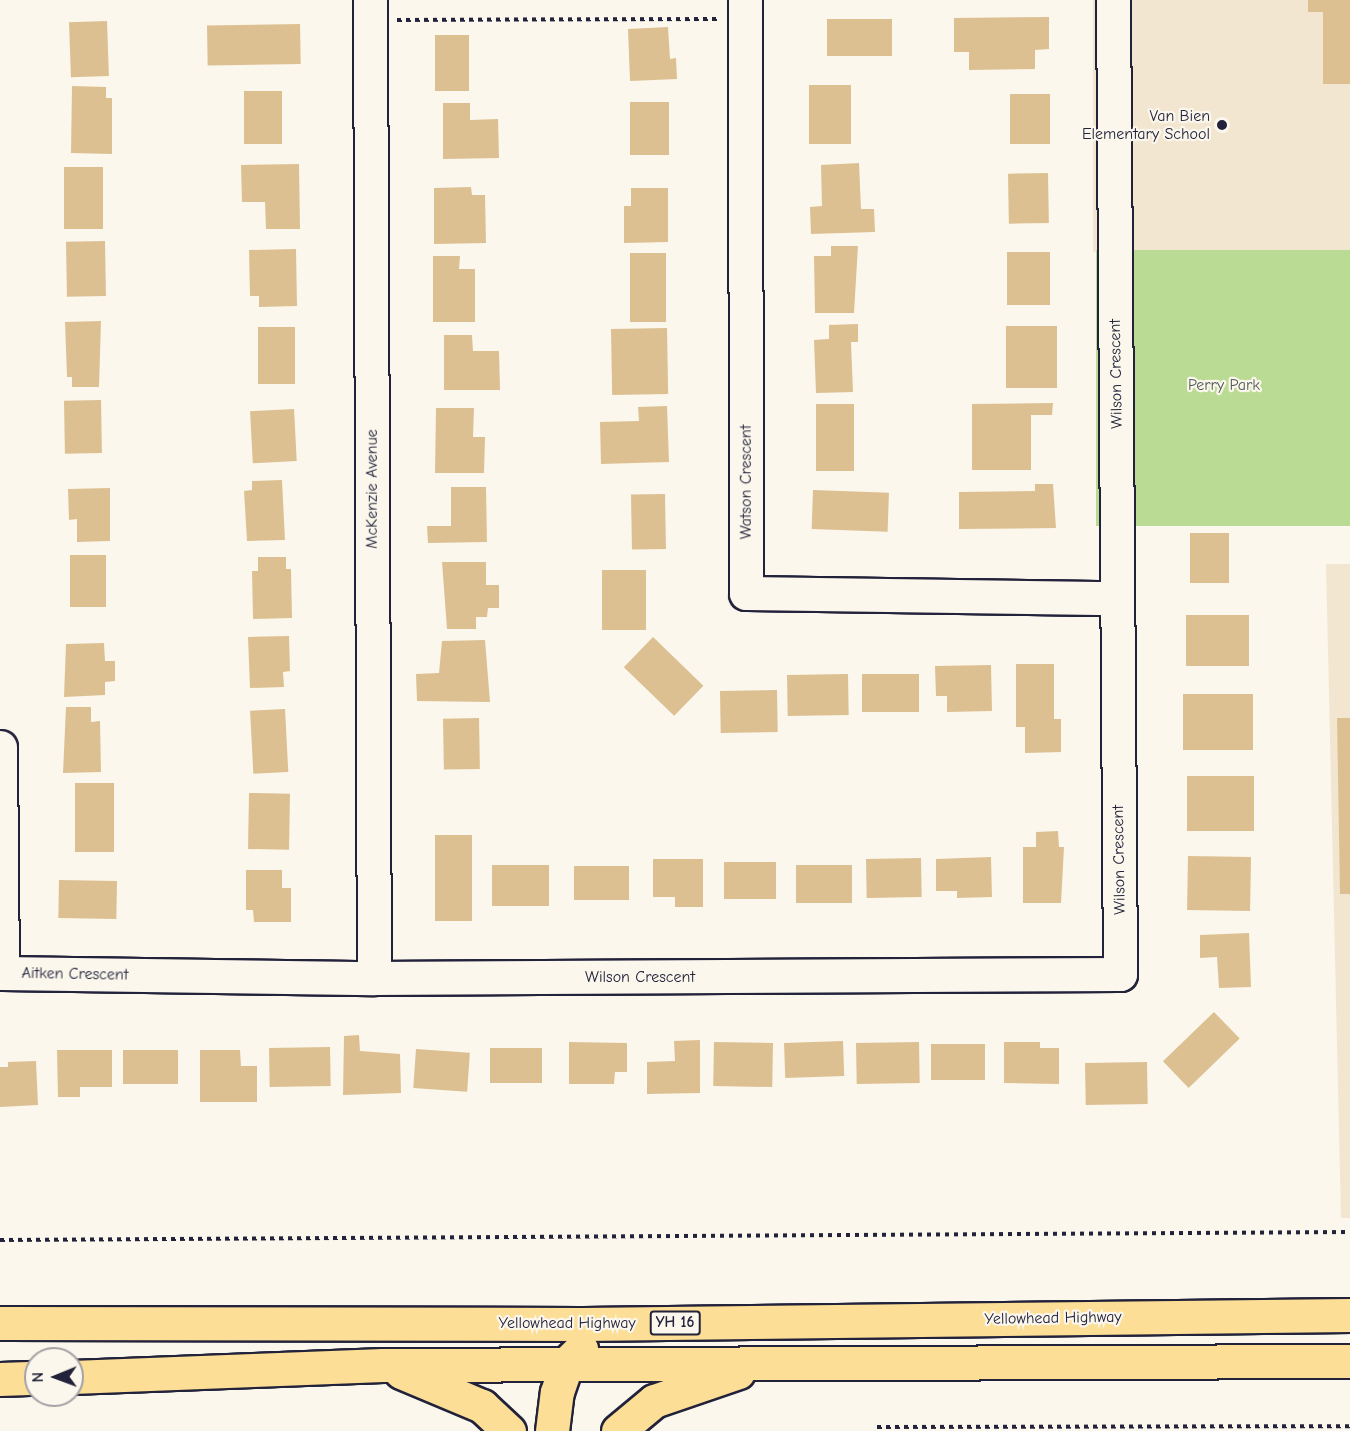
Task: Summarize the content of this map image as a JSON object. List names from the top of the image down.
{
  "streets": {
    "highway": ["Yellowhead Highway", "YH 16"],
    "street": [
      "Wilson Crescent",
      "Watson Crescent",
      "McKenzie Avenue",
      "Aitken Crescent"
    ]
  },
  "crossings": [
    ["Wilson Crescent", "Watson Crescent"],
    ["Wilson Crescent", "McKenzie Avenue"],
    ["Wilson Crescent", "Aitken Crescent"],
    ["McKenzie Avenue", "Aitken Crescent"]
  ],
  "parks": ["Perry Park"],
  "places": ["Van Bien Elementary School"],
  "north": "left"
}
